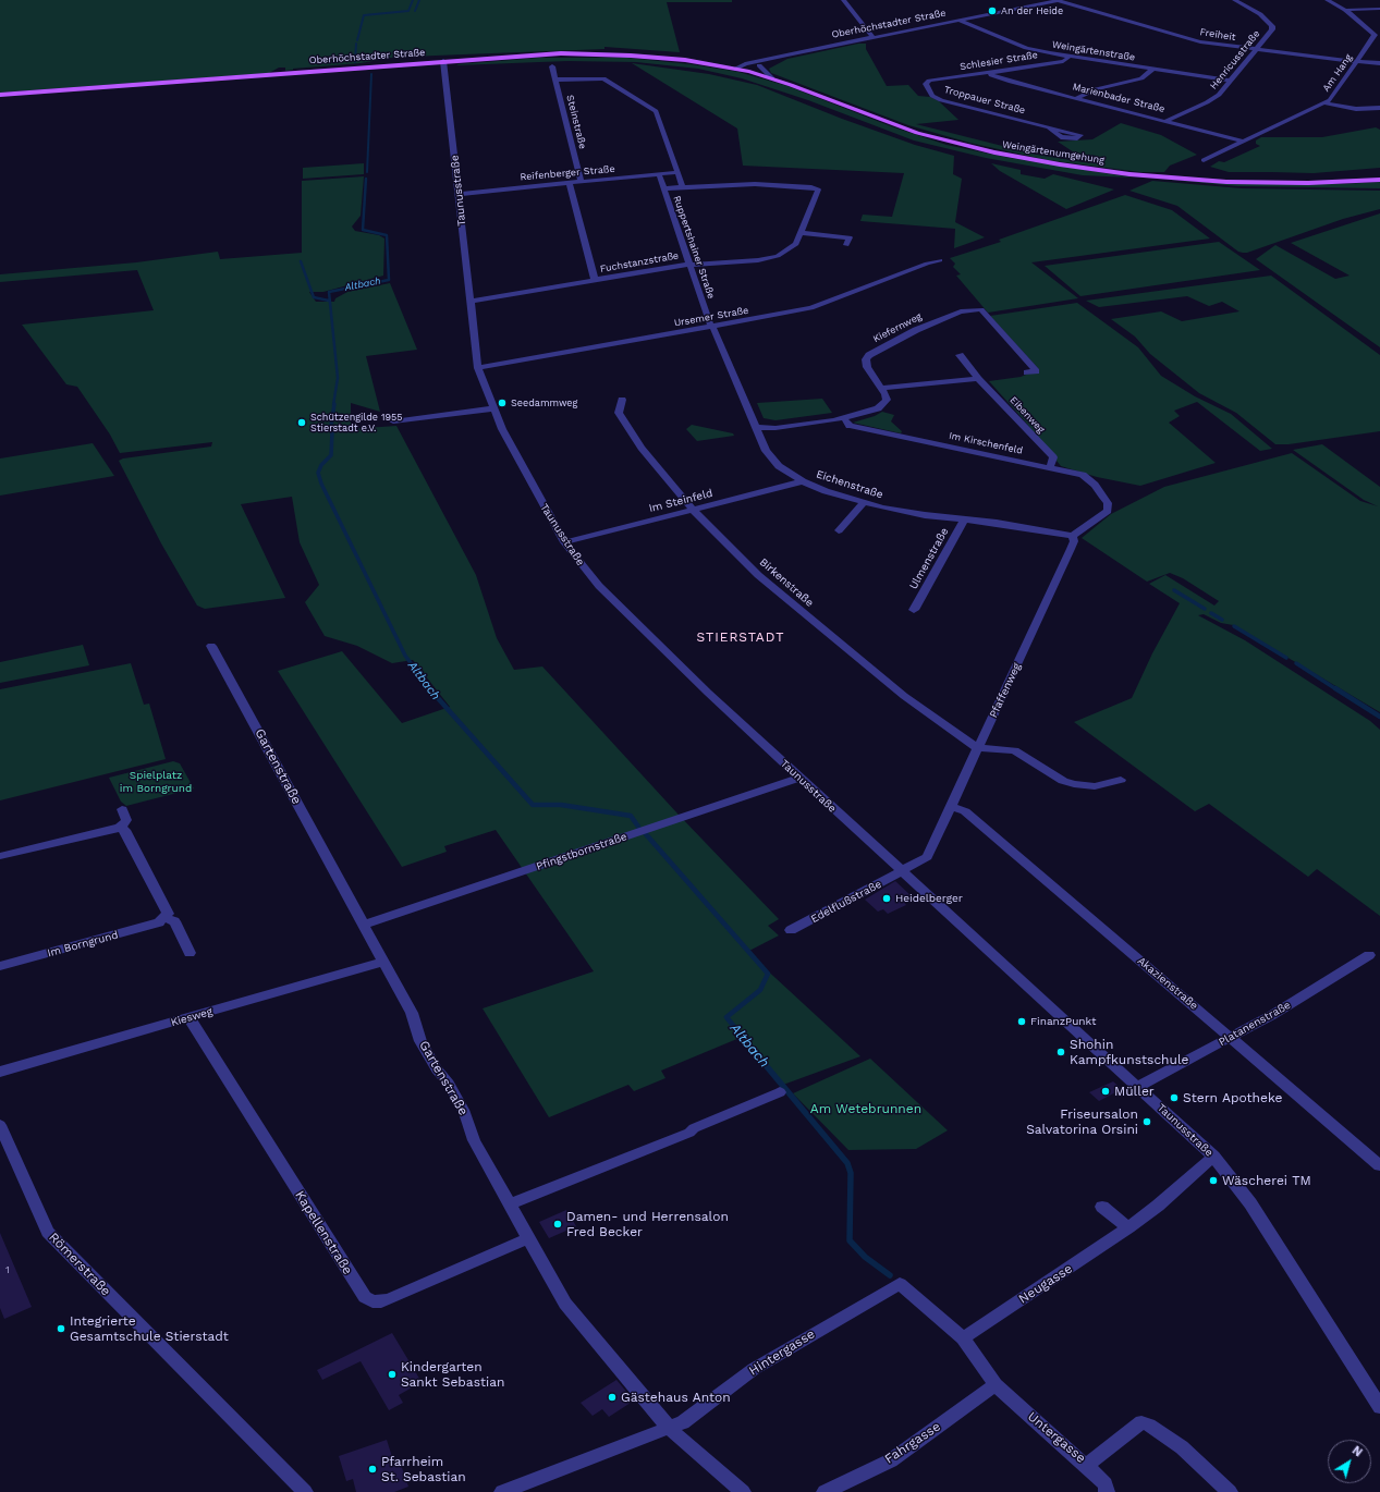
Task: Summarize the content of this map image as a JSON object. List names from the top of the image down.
{
  "streets": {
    "main road": ["Oberhöchstadter Straße", "Weingärtenumgehung"],
    "street": [
      "Freiheit",
      "Weingärtenstraße",
      "Henricusstraße",
      "Schlesier Straße",
      "Am Hang",
      "Marienbader Straße",
      "Troppauer Straße",
      "Steinstraße",
      "Reifenberger Straße",
      "Taunusstraße",
      "Ruppertshainer Straße",
      "Fuchstanzstraße",
      "Ursemer Straße",
      "Kiefernweg",
      "Eibenweg",
      "Im Kirschenfeld",
      "Eichenstraße",
      "Im Steinfeld",
      "Ulmenstraße",
      "Birkenstraße",
      "Pfaffenweg",
      "Gartenstraße",
      "Pfingstbornstraße",
      "Edelflußstraße",
      "Im Borngrund",
      "Akazienstraße",
      "Kiesweg",
      "Platanenstraße",
      "Kapellenstraße",
      "Römerstraße",
      "Neugasse",
      "Hintergasse",
      "Untergasse",
      "Fahrgasse"
    ]
  },
  "crossings": [
    ["Oberhöchstadter Straße", "Freiheit"],
    ["Oberhöchstadter Straße", "Weingärtenstraße"],
    ["Oberhöchstadter Straße", "Weingärtenumgehung"],
    ["Oberhöchstadter Straße", "Taunusstraße"],
    ["Freiheit", "Henricusstraße"],
    ["Freiheit", "Am Hang"],
    ["Weingärtenstraße", "Henricusstraße"],
    ["Weingärtenstraße", "Schlesier Straße"],
    ["Henricusstraße", "Marienbader Straße"],
    ["Schlesier Straße", "Marienbader Straße"],
    ["Schlesier Straße", "Troppauer Straße"],
    ["Am Hang", "Marienbader Straße"],
    ["Steinstraße", "Reifenberger Straße"],
    ["Steinstraße", "Ruppertshainer Straße"],
    ["Reifenberger Straße", "Taunusstraße"],
    ["Reifenberger Straße", "Ruppertshainer Straße"],
    ["Taunusstraße", "Fuchstanzstraße"],
    ["Taunusstraße", "Ursemer Straße"],
    ["Taunusstraße", "Im Steinfeld"],
    ["Taunusstraße", "Pfaffenweg"],
    ["Taunusstraße", "Pfingstbornstraße"],
    ["Taunusstraße", "Edelflußstraße"],
    ["Taunusstraße", "Platanenstraße"],
    ["Taunusstraße", "Neugasse"],
    ["Ruppertshainer Straße", "Fuchstanzstraße"],
    ["Ruppertshainer Straße", "Ursemer Straße"],
    ["Ruppertshainer Straße", "Eichenstraße"],
    ["Ursemer Straße", "Eichenstraße"],
    ["Eibenweg", "Im Kirschenfeld"],
    ["Im Kirschenfeld", "Eichenstraße"],
    ["Im Kirschenfeld", "Pfaffenweg"],
    ["Eichenstraße", "Im Steinfeld"],
    ["Eichenstraße", "Ulmenstraße"],
    ["Eichenstraße", "Pfaffenweg"],
    ["Im Steinfeld", "Birkenstraße"],
    ["Birkenstraße", "Pfaffenweg"],
    ["Pfaffenweg", "Edelflußstraße"],
    ["Pfaffenweg", "Akazienstraße"],
    ["Gartenstraße", "Pfingstbornstraße"],
    ["Gartenstraße", "Kiesweg"],
    ["Gartenstraße", "Kapellenstraße"],
    ["Gartenstraße", "Hintergasse"],
    ["Akazienstraße", "Platanenstraße"],
    ["Kiesweg", "Kapellenstraße"],
    ["Neugasse", "Untergasse"],
    ["Hintergasse", "Untergasse"],
    ["Untergasse", "Fahrgasse"]
  ],
  "districts": ["STIERSTADT"],
  "water": ["Altbach"],
  "parks": ["Spielplatz im Borngrund", "Am Wetebrunnen"],
  "places": [
    "An der Heide",
    "Seedammweg",
    "Schützengilde 1955 Stierstadt e.V.",
    "Heidelberger",
    "FinanzPunkt",
    "Shohin Kampfkunstschule",
    "Müller",
    "Stern Apotheke",
    "Friseursalon Salvatorina Orsini",
    "Wäscherei TM",
    "Damen- und Herrensalon Fred Becker",
    "Integrierte Gesamtschule Stierstadt",
    "Kindergarten Sankt Sebastian",
    "Gästehaus Anton",
    "Pfarrheim St. Sebastian"
  ],
  "house_numbers": ["1"],
  "north": "top right"
}
